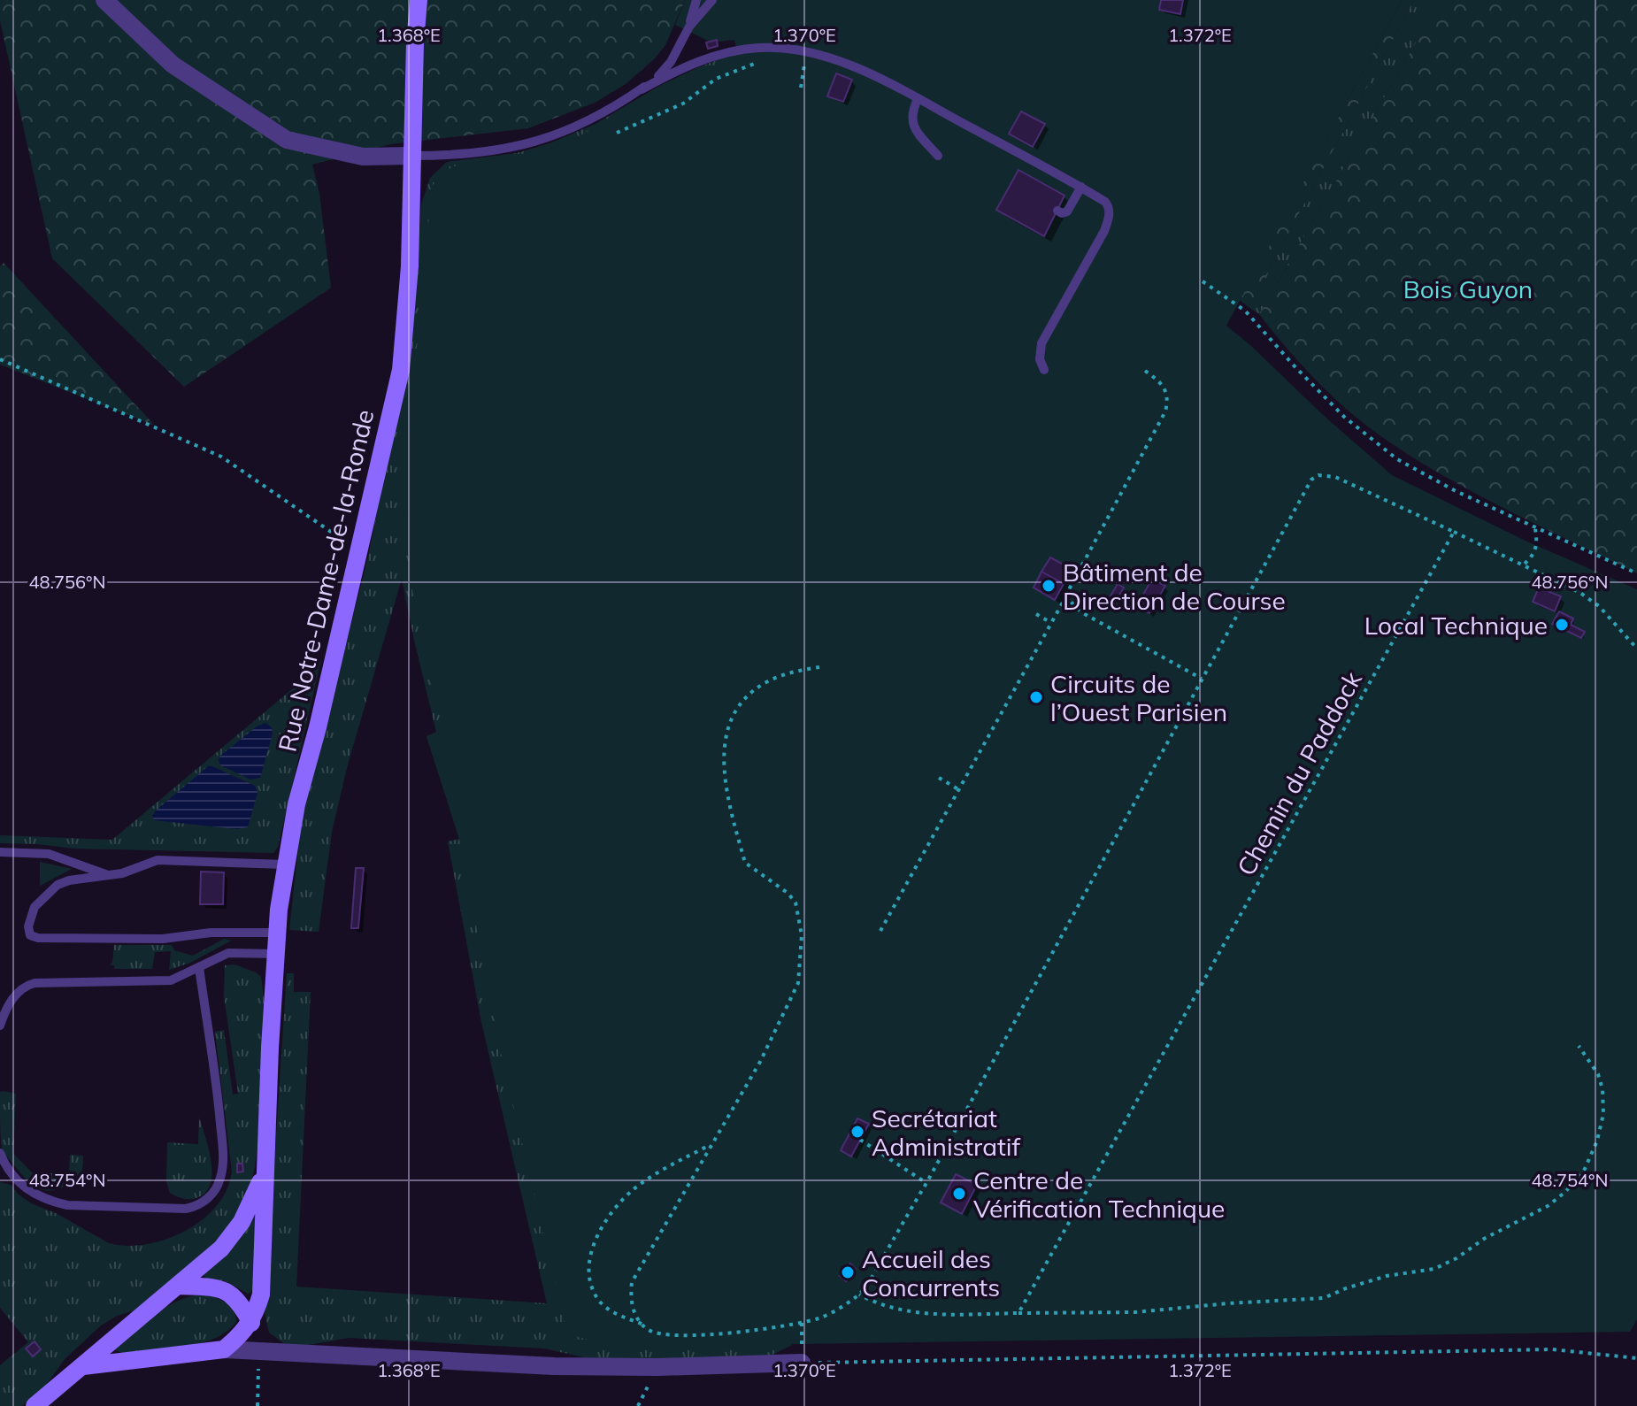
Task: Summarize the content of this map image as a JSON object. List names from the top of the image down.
{
  "streets": {
    "main road": ["Rue Notre-Dame-de-la-Ronde"],
    "path": ["Chemin du Paddock"]
  },
  "parks": ["Bois Guyon"],
  "places": [
    "Bâtiment de Direction de Course",
    "Local Technique",
    "Circuits de l’Ouest Parisien",
    "Secrétariat Administratif",
    "Centre de Vérification Technique",
    "Accueil des Concurrents"
  ],
  "coordinates": [
    "1.368°E",
    "1.370°E",
    "1.372°E",
    "48.756°N",
    "48.754°N"
  ]
}
